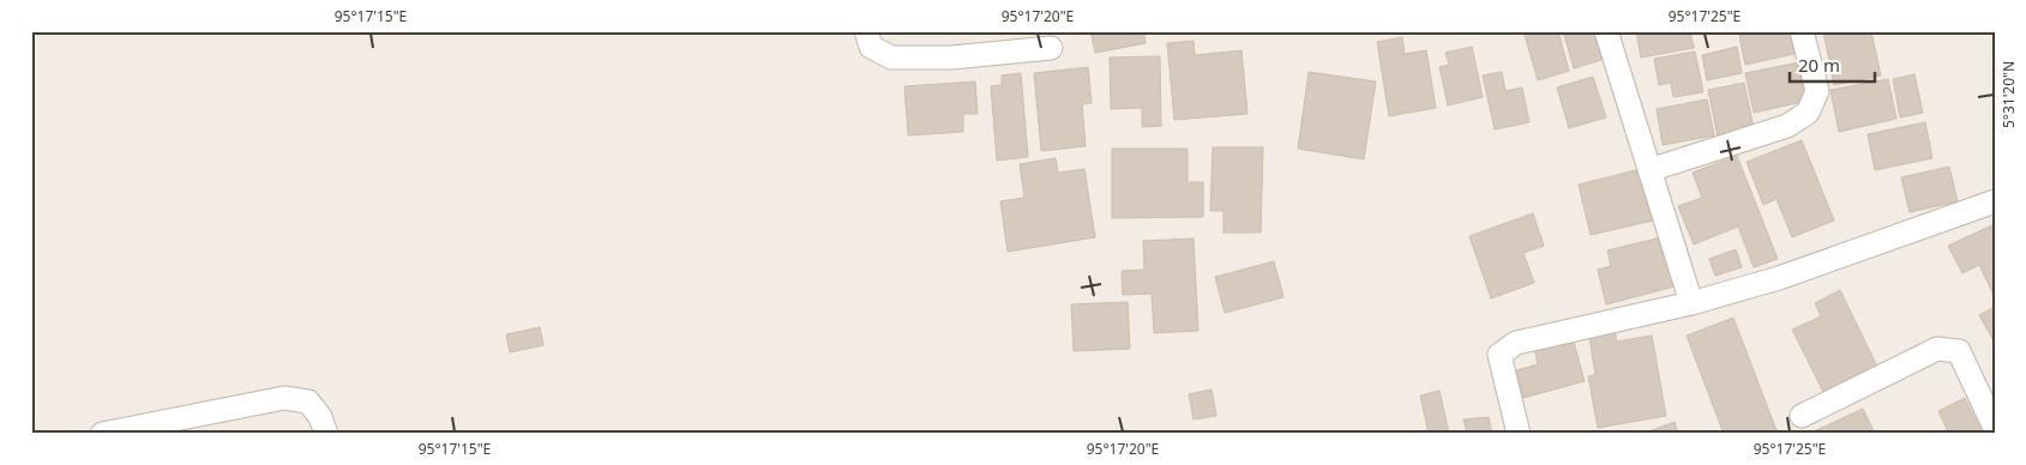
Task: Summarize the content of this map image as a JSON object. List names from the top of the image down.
{
  "scale_bar": "20 m",
  "coordinates": [
    "95°17'15\"E",
    "95°17'20\"E",
    "95°17'25\"E",
    "5°31'20\"N"
  ]
}
